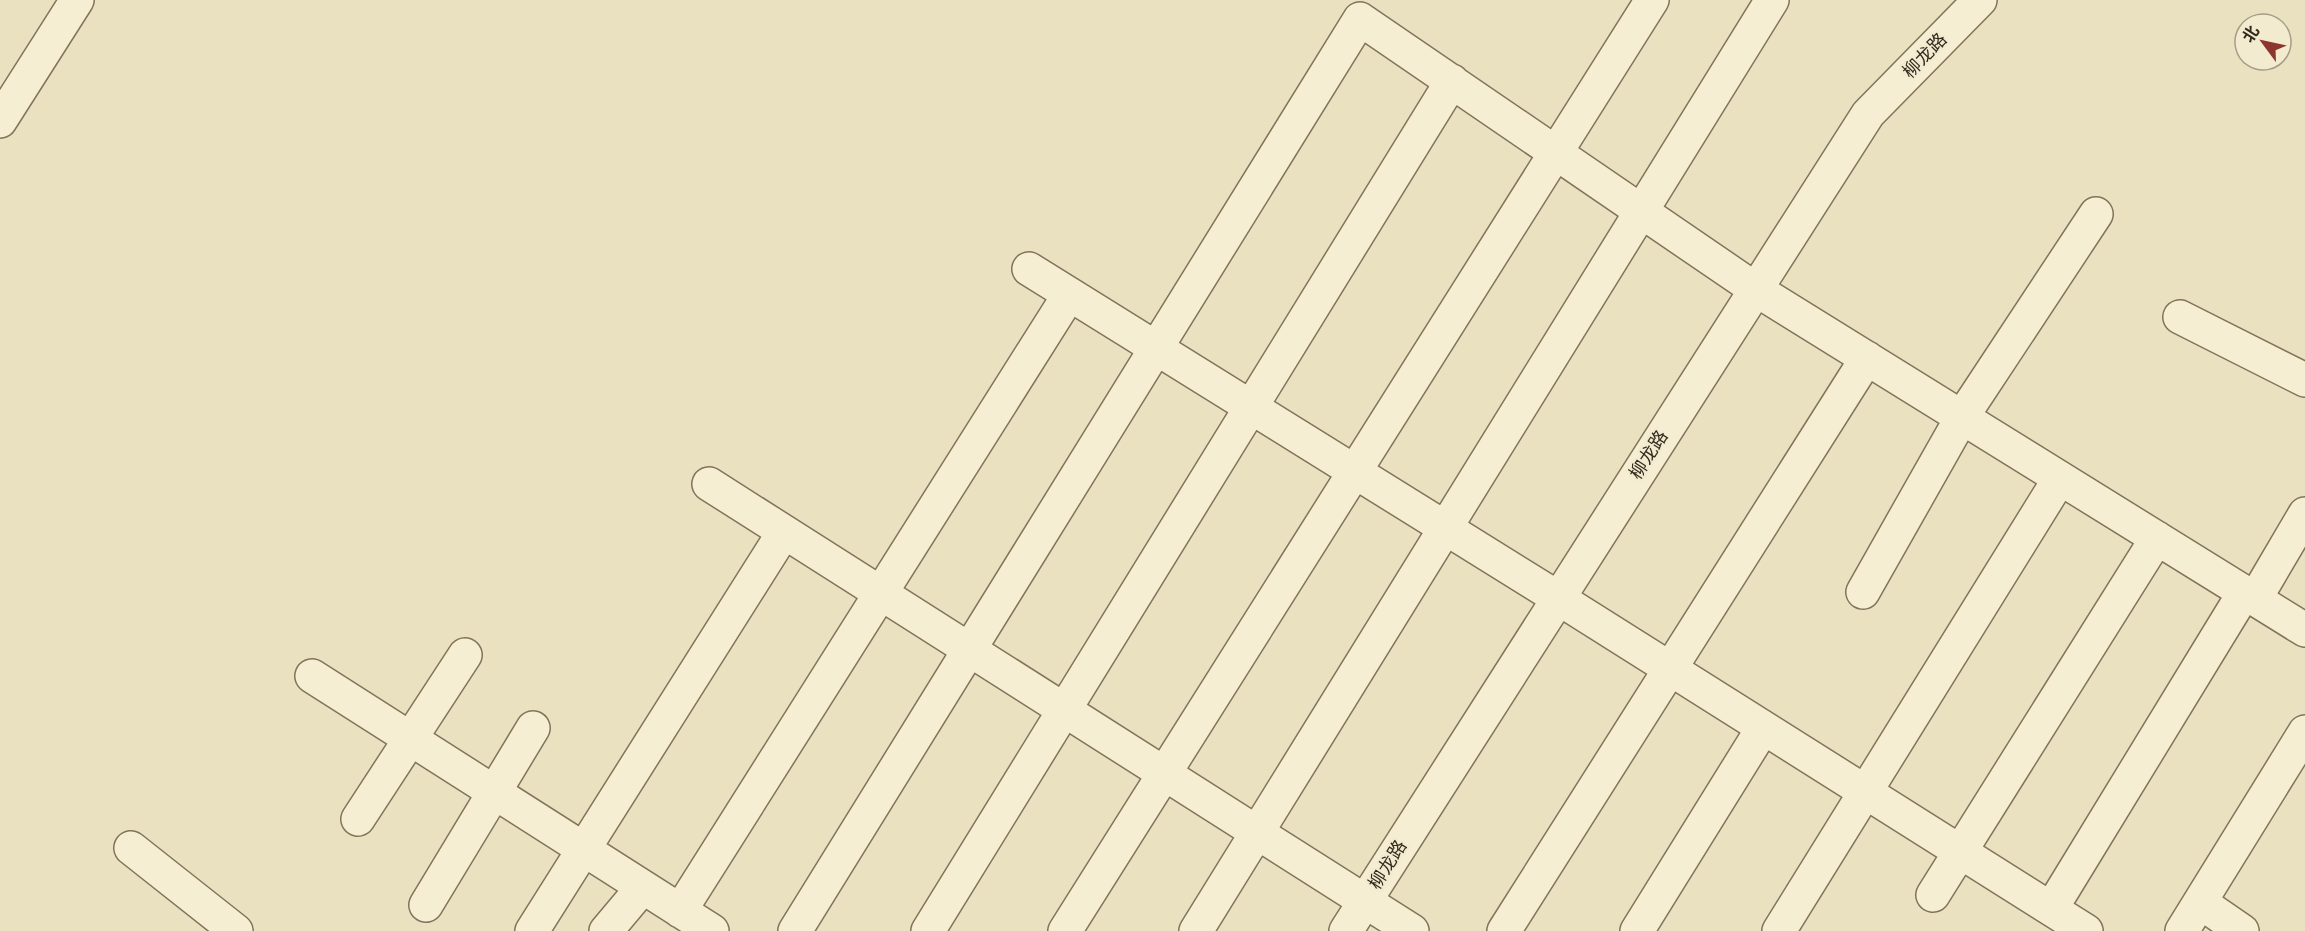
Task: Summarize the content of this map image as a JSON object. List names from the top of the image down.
{
  "streets": {
    "street": ["柳龙路"]
  },
  "north": "top left"
}
